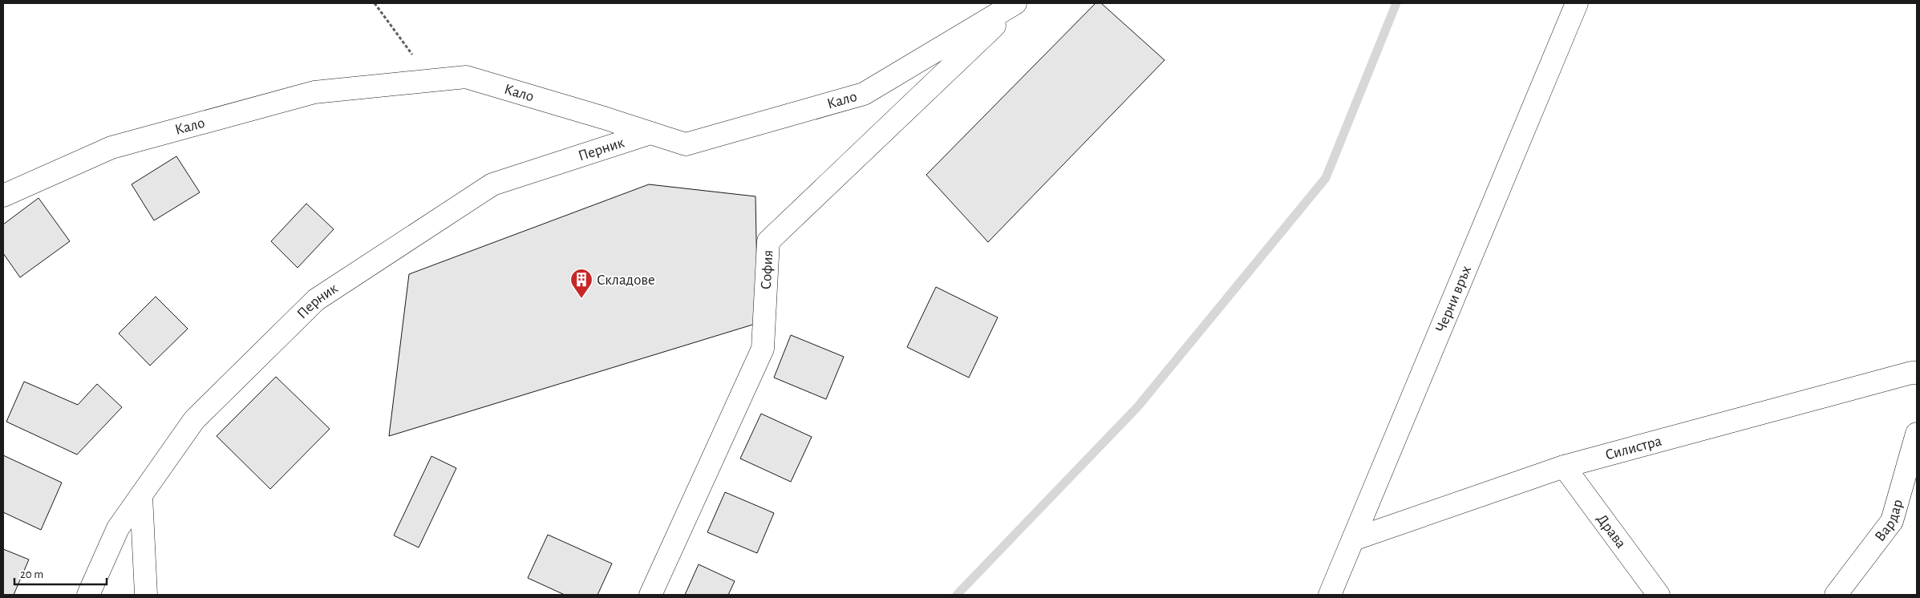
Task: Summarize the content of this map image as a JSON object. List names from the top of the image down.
{
  "streets": {
    "street": [
      "Кало",
      "Перник",
      "София",
      "Черни връх",
      "Силистра",
      "Вардар",
      "Драва"
    ]
  },
  "crossings": [
    ["Кало", "Перник"],
    ["Кало", "София"],
    ["Черни връх", "Силистра"],
    ["Силистра", "Драва"]
  ],
  "places": {
    "building": ["Складове"]
  },
  "scale_bar": "20 m"
}
